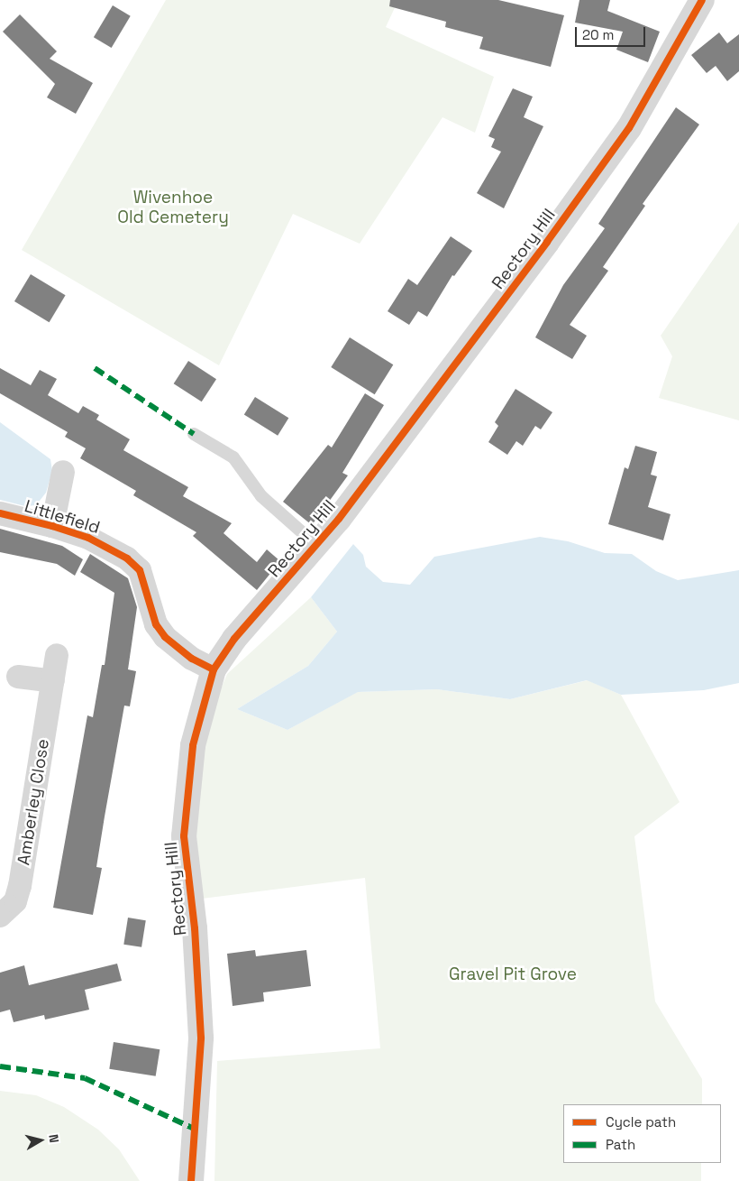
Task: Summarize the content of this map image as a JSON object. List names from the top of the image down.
{
  "streets": {
    "street": ["Rectory Hill", "Littlefield", "Amberley Close"]
  },
  "crossings": [
    ["Rectory Hill", "Littlefield"]
  ],
  "parks": ["Wivenhoe Old Cemetery", "Gravel Pit Grove"],
  "legend": ["Cycle path", "Path"],
  "scale_bar": "20 m",
  "north": "right"
}
